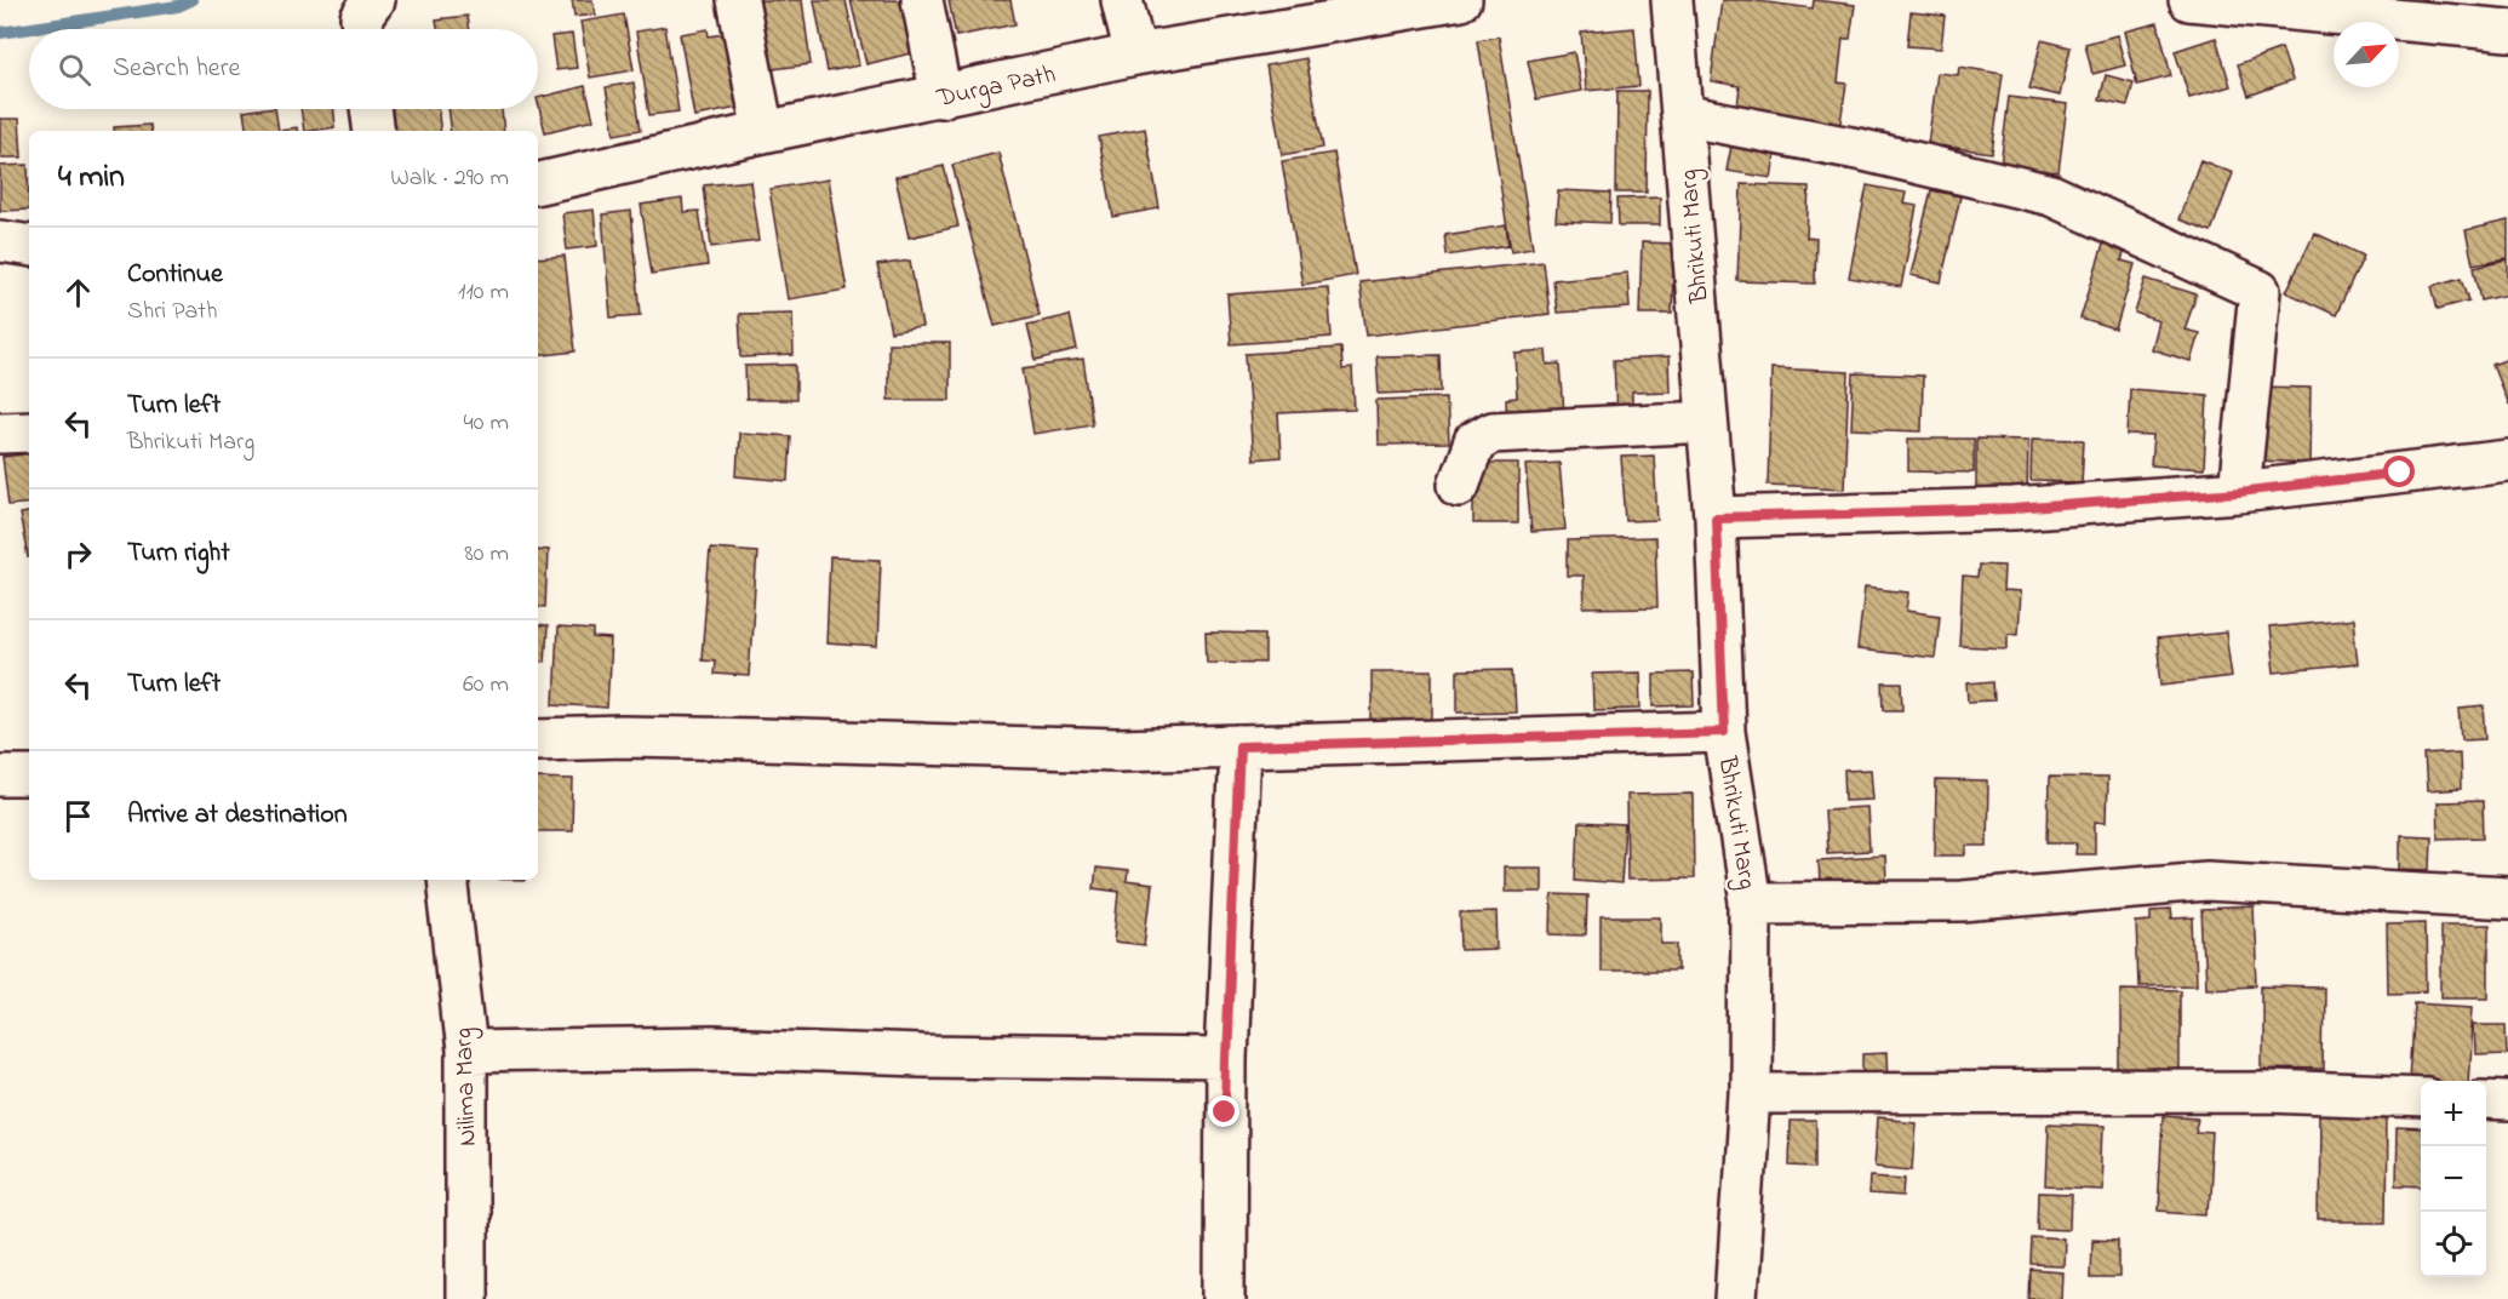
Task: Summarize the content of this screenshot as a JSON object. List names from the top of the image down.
{
  "streets": {
    "street": ["Durga Path", "Bhrikuti Marg", "Nilima Marg"]
  },
  "north": "top right",
  "page": {
    "search": "Search here",
    "heading": ["4 min", "Walk · 290 m"],
    "list": [
      ["Continue", "Shri Path", "110 m"],
      ["Turn left", "Bhrikuti Marg", "40 m"],
      ["Turn right", "80 m"],
      ["Turn left", "60 m"],
      "Arrive at destination"
    ],
    "map_buttons": ["+", "−"]
  }
}
